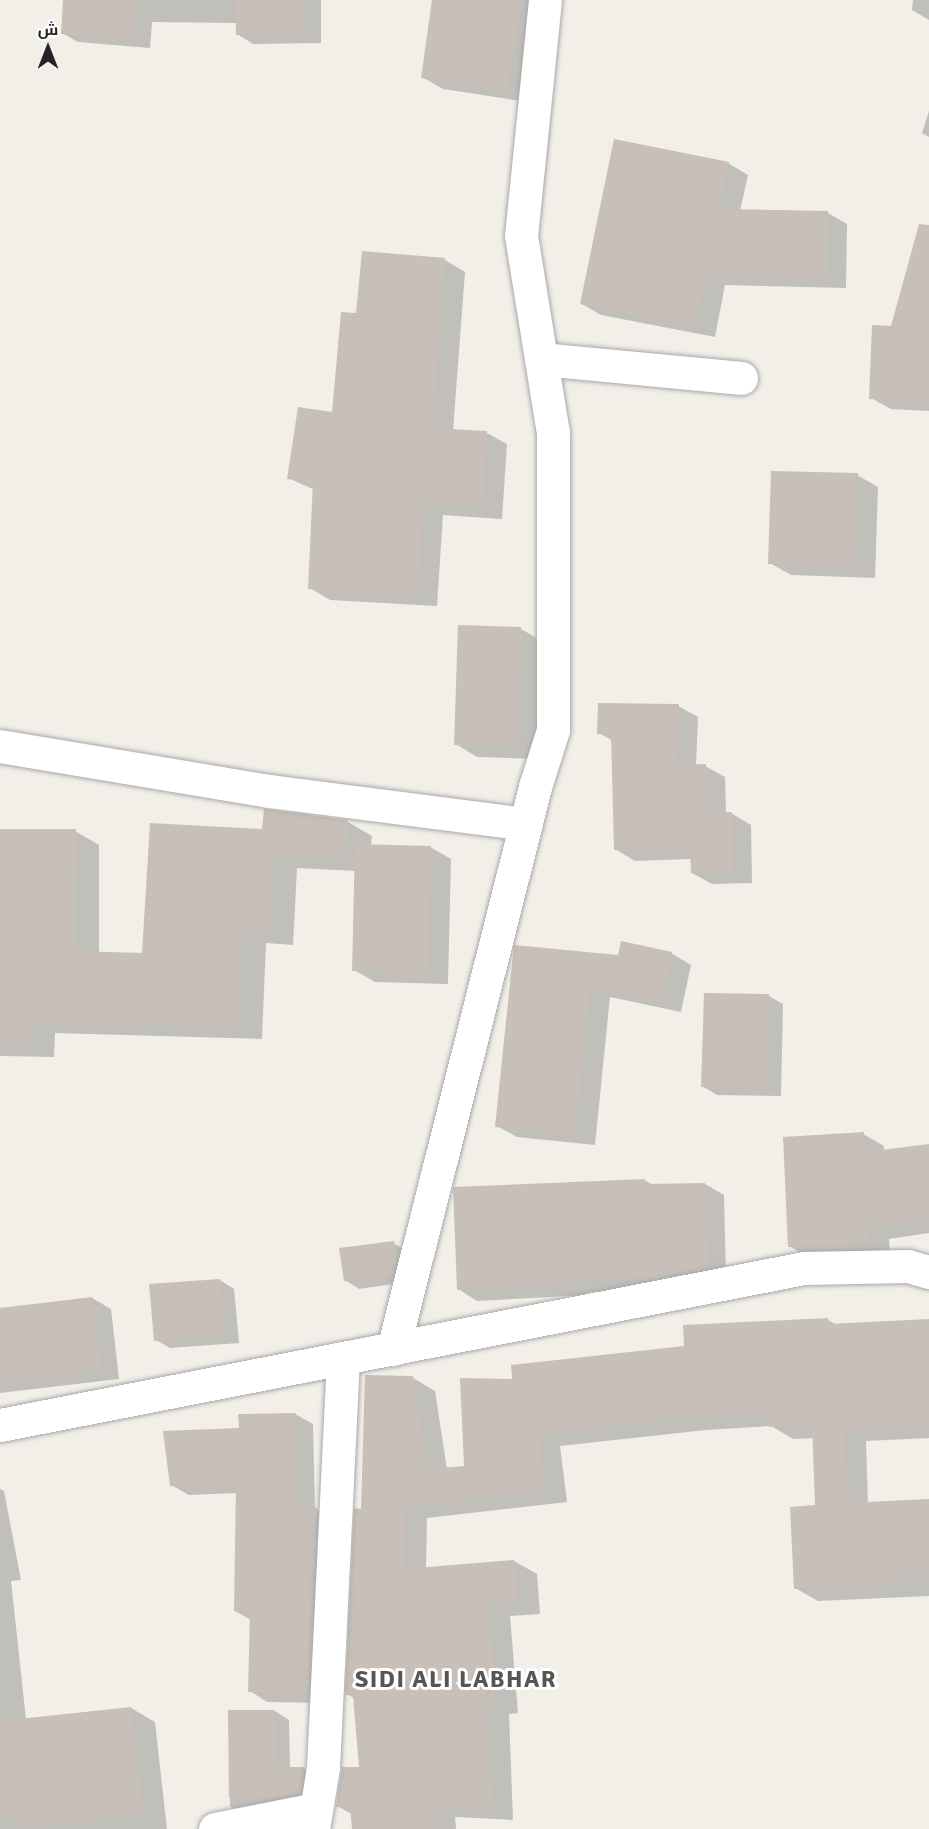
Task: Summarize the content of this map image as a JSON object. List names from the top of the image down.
{
  "districts": ["SIDI ALI LABHAR"],
  "north": "top"
}
